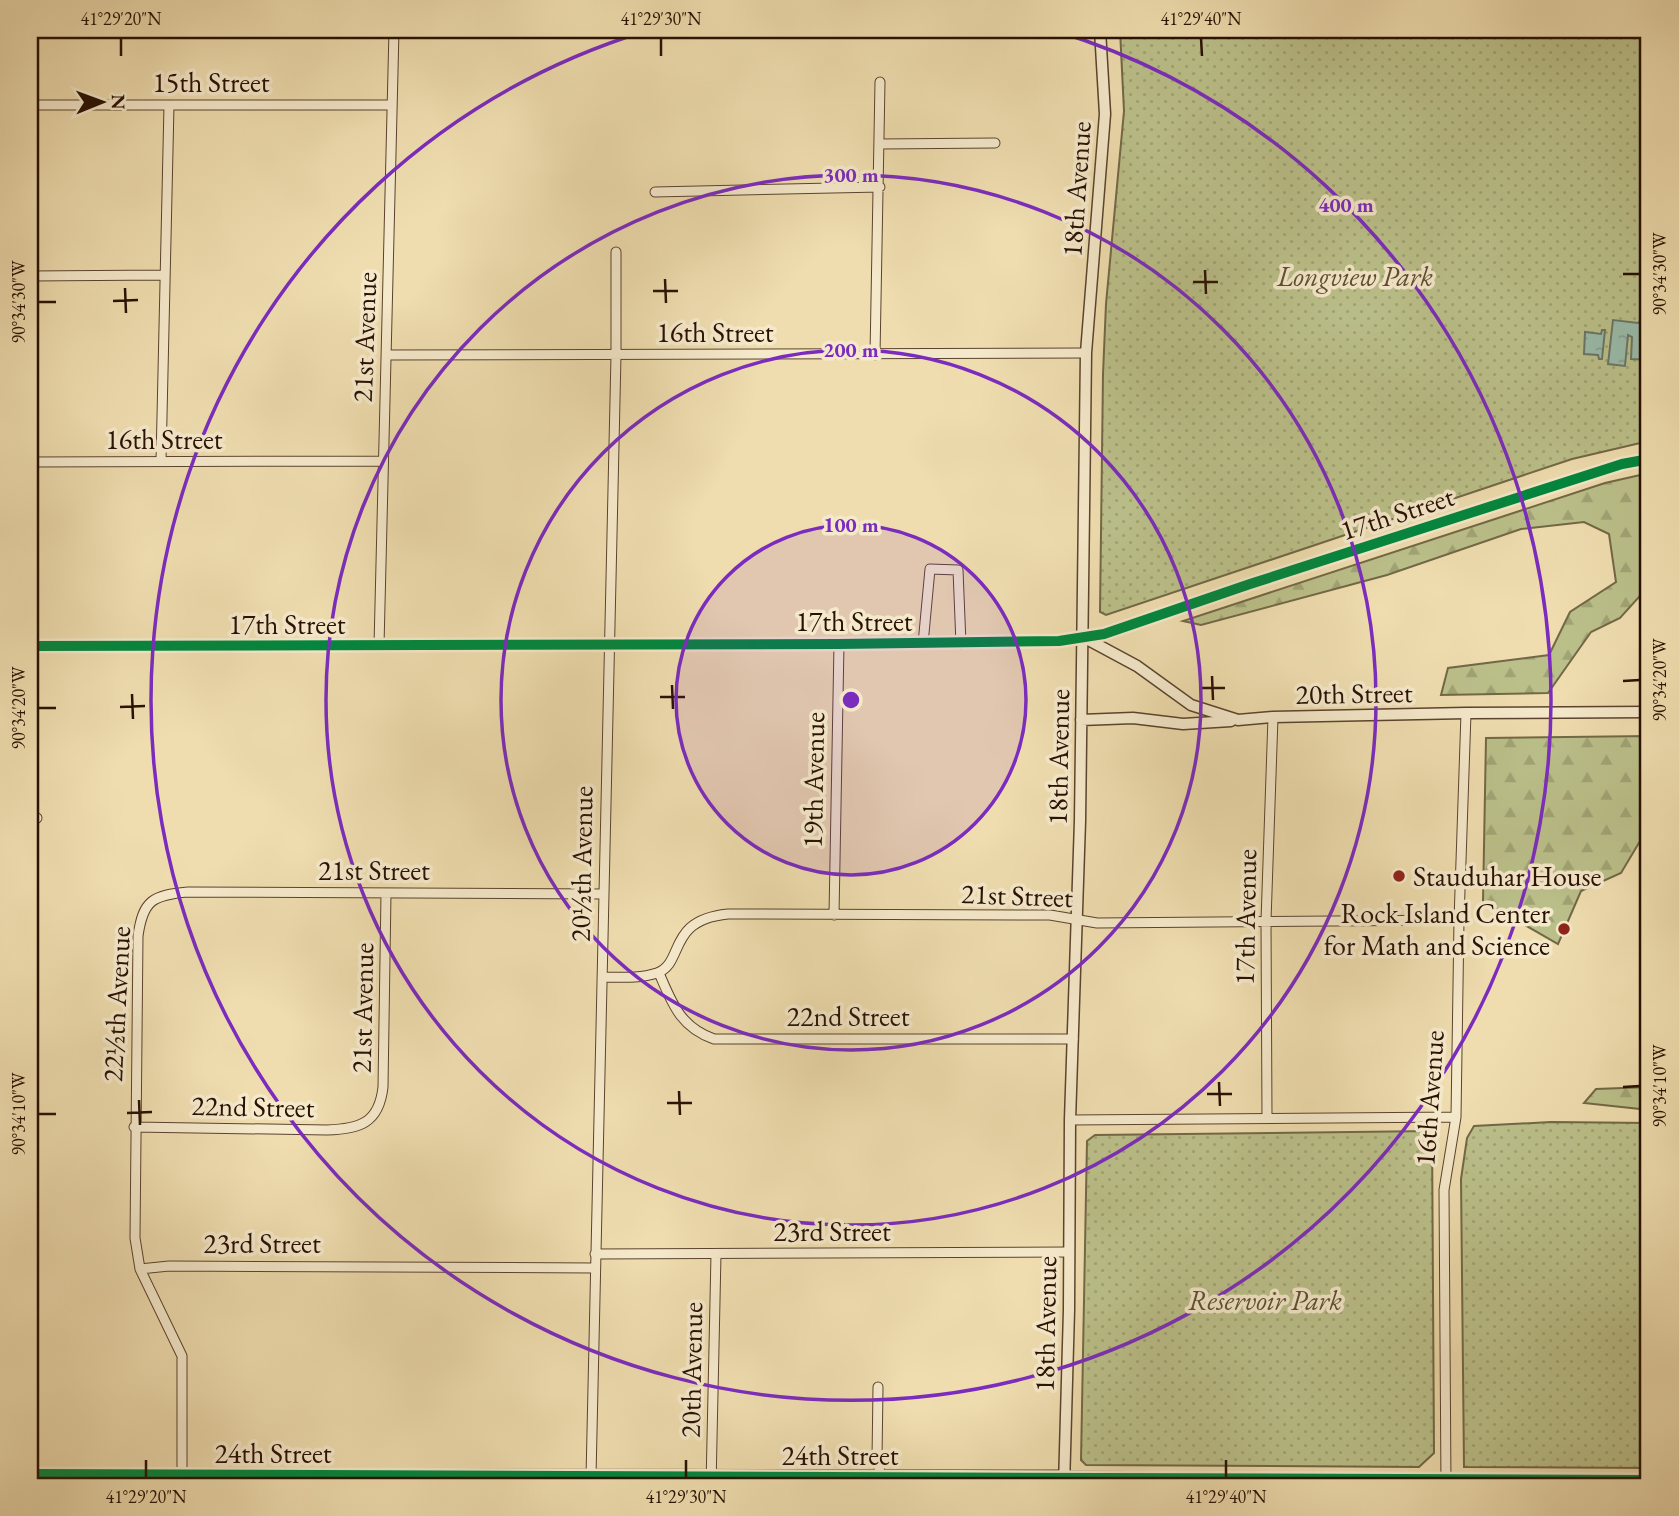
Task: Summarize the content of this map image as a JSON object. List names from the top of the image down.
{
  "streets": {
    "street": [
      "15th Street",
      "18th Avenue",
      "16th Street",
      "21st Avenue",
      "17th Street",
      "20th Street",
      "19th Avenue",
      "20½th Avenue",
      "21st Street",
      "17th Avenue",
      "22½th Avenue",
      "22nd Street",
      "16th Avenue",
      "23rd Street",
      "20th Avenue",
      "24th Street"
    ]
  },
  "crossings": [
    ["15th Street", "21st Avenue"],
    ["18th Avenue", "16th Street"],
    ["18th Avenue", "17th Street"],
    ["18th Avenue", "20th Street"],
    ["18th Avenue", "21st Street"],
    ["18th Avenue", "22nd Street"],
    ["18th Avenue", "23rd Street"],
    ["18th Avenue", "24th Street"],
    ["16th Street", "21st Avenue"],
    ["16th Street", "20½th Avenue"],
    ["21st Avenue", "17th Street"],
    ["21st Avenue", "21st Street"],
    ["21st Avenue", "22nd Street"],
    ["17th Street", "20th Street"],
    ["17th Street", "19th Avenue"],
    ["17th Street", "20½th Avenue"],
    ["20th Street", "17th Avenue"],
    ["20th Street", "16th Avenue"],
    ["19th Avenue", "21st Street"],
    ["20½th Avenue", "21st Street"],
    ["20½th Avenue", "23rd Street"],
    ["20½th Avenue", "24th Street"],
    ["21st Street", "17th Avenue"],
    ["21st Street", "22½th Avenue"],
    ["21st Street", "22nd Street"],
    ["21st Street", "16th Avenue"],
    ["22½th Avenue", "22nd Street"],
    ["22½th Avenue", "23rd Street"],
    ["22½th Avenue", "24th Street"],
    ["16th Avenue", "24th Street"],
    ["23rd Street", "20th Avenue"],
    ["20th Avenue", "24th Street"]
  ],
  "parks": ["Longview Park", "Reservoir Park"],
  "places": ["Stauduhar House", "Rock Island Center for Math and Science"],
  "north": "right",
  "coordinates": [
    "41°29'20\"N",
    "41°29'30\"N",
    "41°29'40\"N",
    "90°34'30\"W",
    "90°34'20\"W",
    "90°34'10\"W"
  ],
  "rings": [
    "300 m",
    "400 m",
    "200 m",
    "100 m"
  ]
}
